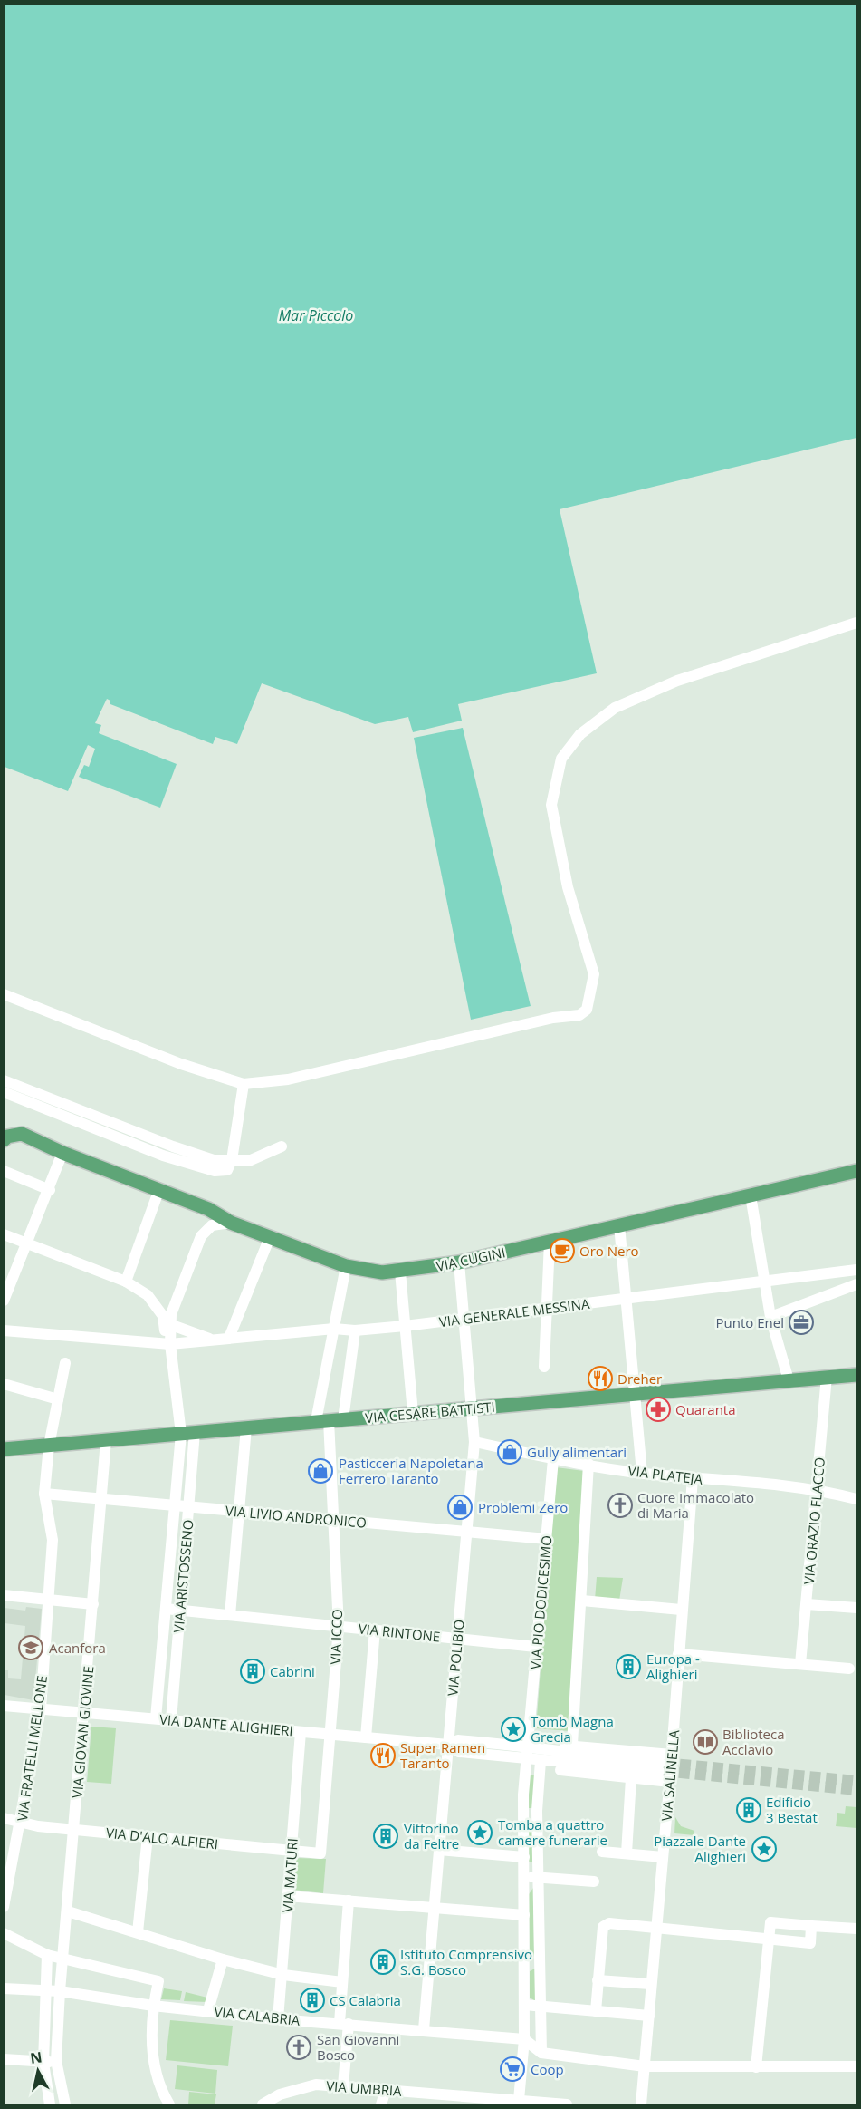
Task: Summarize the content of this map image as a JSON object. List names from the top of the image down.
{
  "streets": {
    "main road": ["VIA CUGINI", "VIA CESARE BATTISTI"],
    "street": [
      "VIA GENERALE MESSINA",
      "VIA PLATEJA",
      "VIA LIVIO ANDRONICO",
      "VIA ORAZIO FLACCO",
      "VIA ARISTOSSENO",
      "VIA PIO DODICESIMO",
      "VIA RINTONE",
      "VIA ICCO",
      "VIA POLIBIO",
      "VIA DANTE ALIGHIERI",
      "VIA GIOVAN GIOVINE",
      "VIA FRATELLI MELLONE",
      "VIA SALINELLA",
      "VIA D'ALO ALFIERI",
      "VIA MATURI",
      "VIA CALABRIA",
      "VIA UMBRIA"
    ]
  },
  "crossings": [
    ["VIA CUGINI", "VIA ICCO"],
    ["VIA CUGINI", "VIA POLIBIO"],
    ["VIA GENERALE MESSINA", "VIA ICCO"],
    ["VIA GENERALE MESSINA", "VIA POLIBIO"],
    ["VIA CESARE BATTISTI", "VIA ORAZIO FLACCO"],
    ["VIA CESARE BATTISTI", "VIA ARISTOSSENO"],
    ["VIA CESARE BATTISTI", "VIA ICCO"],
    ["VIA CESARE BATTISTI", "VIA POLIBIO"],
    ["VIA CESARE BATTISTI", "VIA GIOVAN GIOVINE"],
    ["VIA CESARE BATTISTI", "VIA FRATELLI MELLONE"],
    ["VIA PLATEJA", "VIA ORAZIO FLACCO"],
    ["VIA PLATEJA", "VIA PIO DODICESIMO"],
    ["VIA PLATEJA", "VIA POLIBIO"],
    ["VIA PLATEJA", "VIA SALINELLA"],
    ["VIA LIVIO ANDRONICO", "VIA ARISTOSSENO"],
    ["VIA LIVIO ANDRONICO", "VIA PIO DODICESIMO"],
    ["VIA LIVIO ANDRONICO", "VIA ICCO"],
    ["VIA LIVIO ANDRONICO", "VIA POLIBIO"],
    ["VIA LIVIO ANDRONICO", "VIA GIOVAN GIOVINE"],
    ["VIA LIVIO ANDRONICO", "VIA FRATELLI MELLONE"],
    ["VIA ARISTOSSENO", "VIA RINTONE"],
    ["VIA ARISTOSSENO", "VIA DANTE ALIGHIERI"],
    ["VIA PIO DODICESIMO", "VIA RINTONE"],
    ["VIA PIO DODICESIMO", "VIA DANTE ALIGHIERI"],
    ["VIA RINTONE", "VIA ICCO"],
    ["VIA RINTONE", "VIA POLIBIO"],
    ["VIA ICCO", "VIA DANTE ALIGHIERI"],
    ["VIA ICCO", "VIA D'ALO ALFIERI"],
    ["VIA POLIBIO", "VIA DANTE ALIGHIERI"],
    ["VIA POLIBIO", "VIA CALABRIA"],
    ["VIA DANTE ALIGHIERI", "VIA GIOVAN GIOVINE"],
    ["VIA DANTE ALIGHIERI", "VIA FRATELLI MELLONE"],
    ["VIA DANTE ALIGHIERI", "VIA SALINELLA"],
    ["VIA DANTE ALIGHIERI", "VIA MATURI"],
    ["VIA GIOVAN GIOVINE", "VIA D'ALO ALFIERI"],
    ["VIA GIOVAN GIOVINE", "VIA CALABRIA"],
    ["VIA FRATELLI MELLONE", "VIA D'ALO ALFIERI"],
    ["VIA D'ALO ALFIERI", "VIA MATURI"],
    ["VIA MATURI", "VIA CALABRIA"]
  ],
  "water": ["Mar Piccolo"],
  "places": {
    "cafe": ["Oro Nero"],
    "office": ["Punto Enel"],
    "restaurant": ["Dreher", "Super Ramen Taranto"],
    "pharmacy": ["Quaranta"],
    "shop": ["Gully alimentari", "Pasticceria Napoletana Ferrero Taranto", "Problemi Zero"],
    "church": ["Cuore Immacolato di Maria", "San Giovanni Bosco"],
    "school or university": ["Acanfora"],
    "building": [
      "Europa - Alighieri",
      "Cabrini",
      "Edificio 3 Bestat",
      "Vittorino da Feltre",
      "Istituto Comprensivo S.G. Bosco",
      "CS Calabria"
    ],
    "place": ["Tomb Magna Grecia", "Tomba a quattro camere funerarie", "Piazzale Dante Alighieri"],
    "library": ["Biblioteca Acclavio"],
    "supermarket": ["Coop"]
  },
  "north": "top"
}
